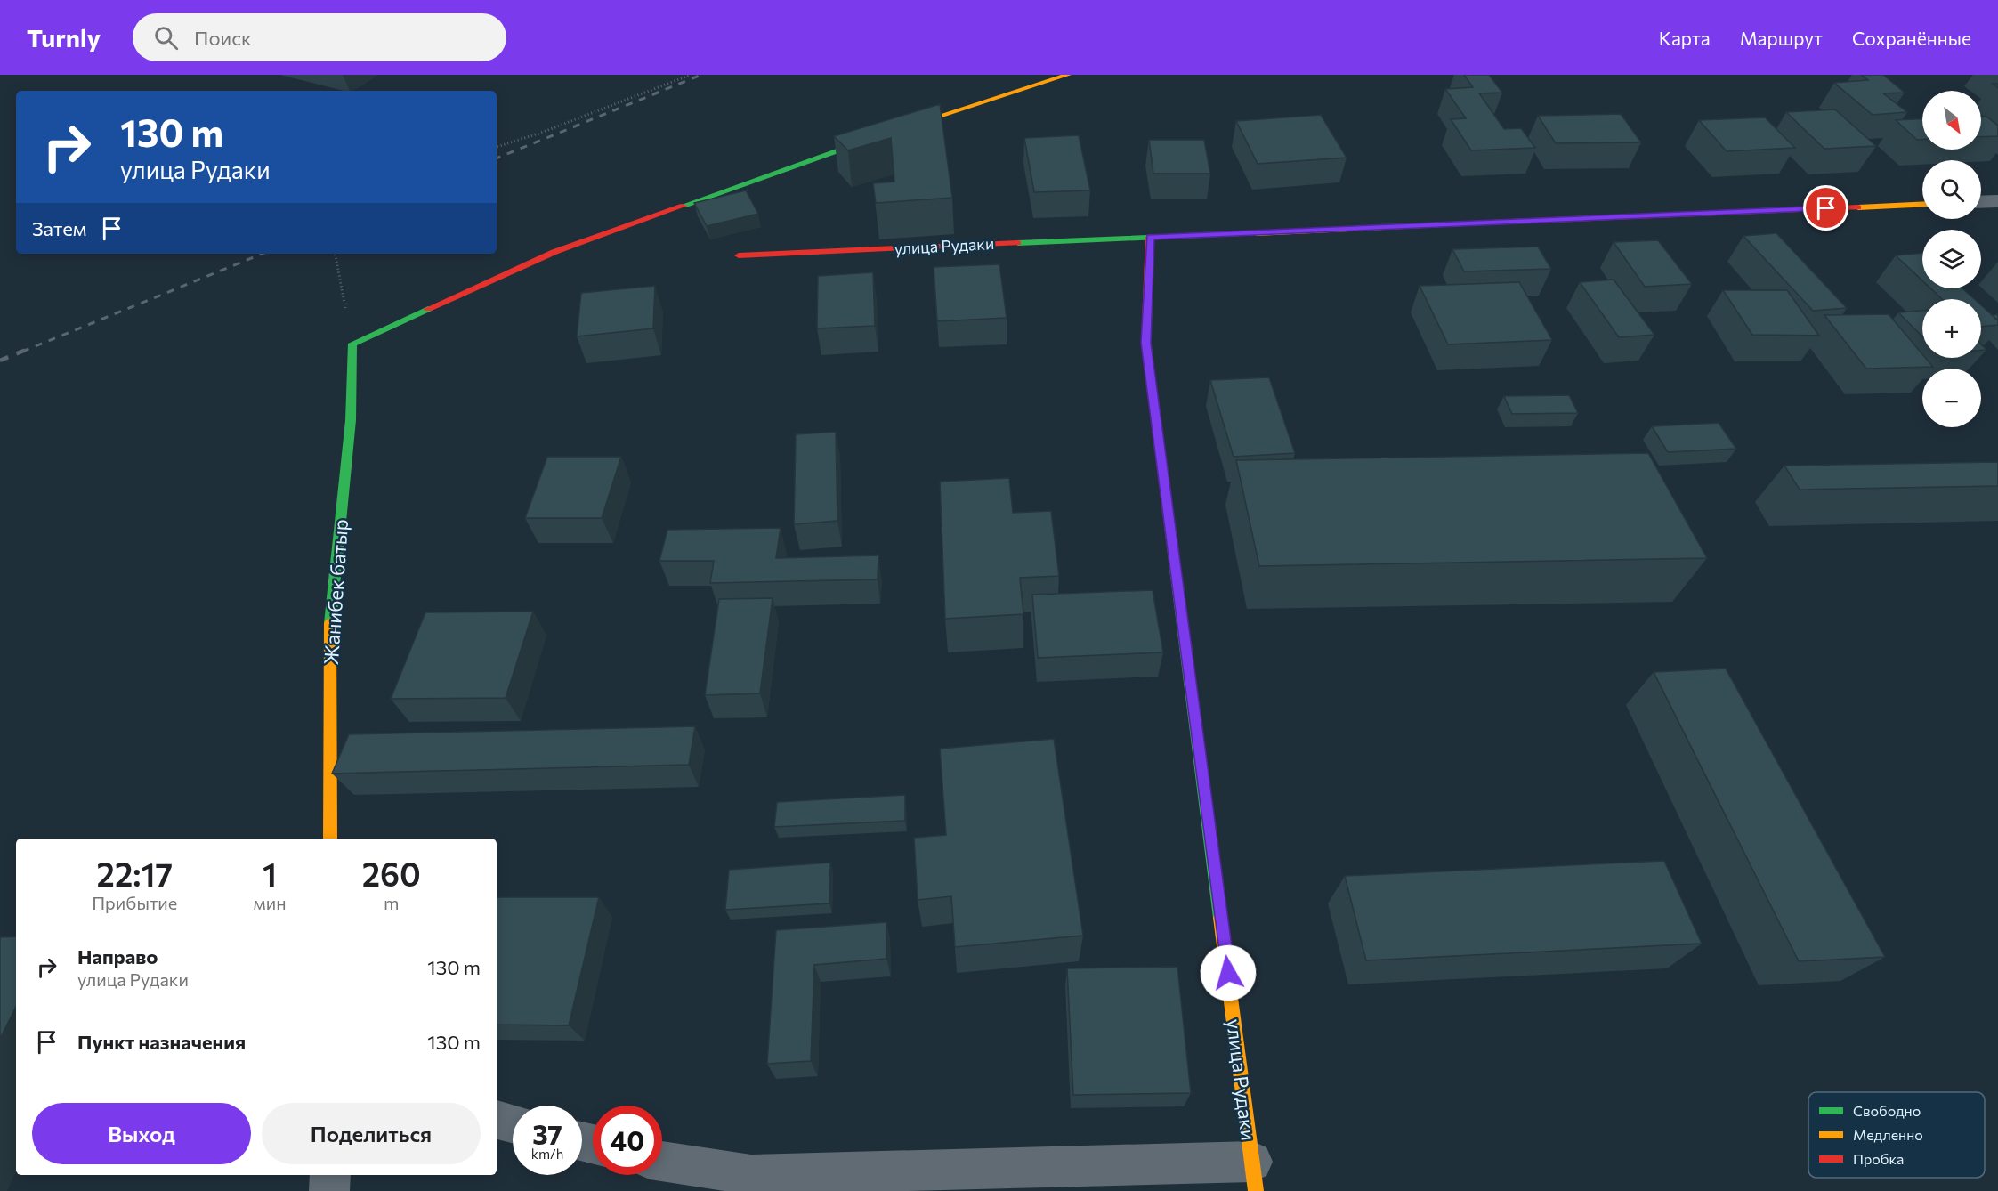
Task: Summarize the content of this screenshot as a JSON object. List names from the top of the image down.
{
  "streets": {
    "street": ["улица Рудаки", "Жанибек батыр"]
  },
  "legend": ["Свободно", "Медленно", "Пробка"],
  "north": "bottom right",
  "page": {
    "header": "Turnly",
    "search": "Поиск",
    "nav": ["Карта", "Маршрут", "Сохранённые"],
    "map_buttons": ["+", "−"],
    "turn": ["130 m", "улица Рудаки"],
    "then": "Затем",
    "eta": [
      "22:17",
      "Прибытие",
      "1",
      "мин",
      "260",
      "m"
    ],
    "list": [
      {
        "name": "Направо",
        "note": "улица Рудаки",
        "value": "130 m"
      },
      {
        "name": "Пункт назначения",
        "value": "130 m"
      }
    ],
    "buttons": ["Выход", "Поделиться"],
    "speed": "37 km/h",
    "limit": "40"
  }
}
